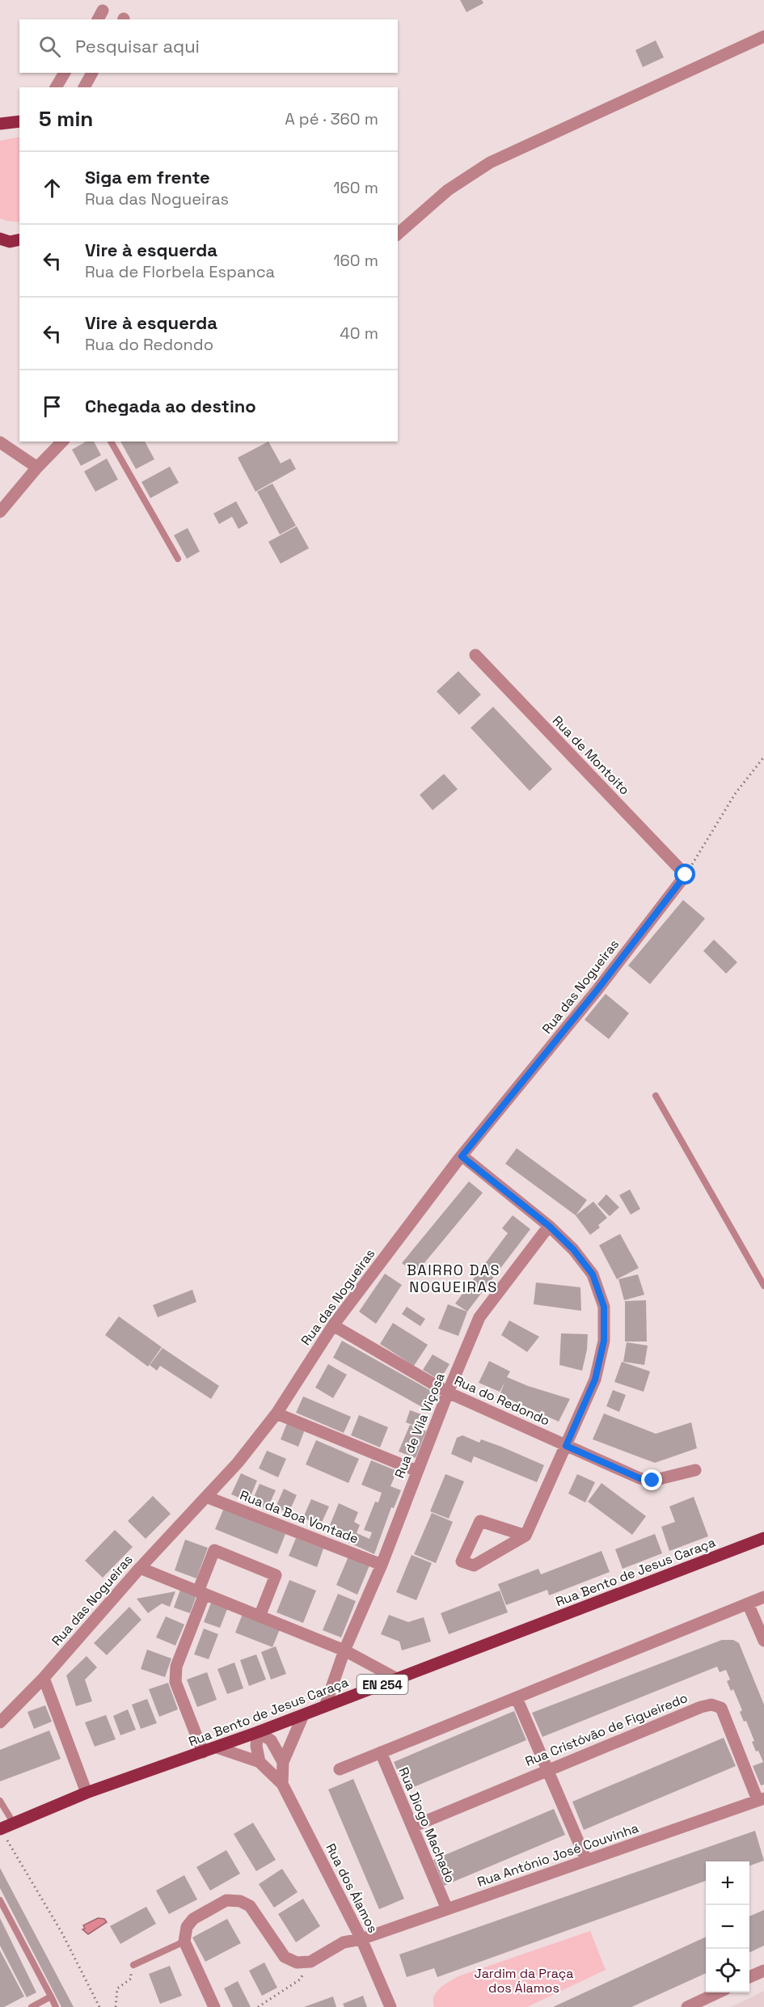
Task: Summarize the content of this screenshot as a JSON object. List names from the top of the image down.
{
  "streets": {
    "main road": ["Rua Bento de Jesus Caraça", "EN 254"],
    "street": [
      "Rua de Montoito",
      "Rua das Nogueiras",
      "Rua do Redondo",
      "Rua de Vila Viçosa",
      "Rua da Boa Vontade",
      "Rua Cristóvão de Figueiredo",
      "Rua Diogo Machado",
      "Rua António José Couvinha",
      "Rua dos Álamos"
    ]
  },
  "crossings": [
    ["Rua de Montoito", "Rua das Nogueiras"],
    ["Rua das Nogueiras", "Rua do Redondo"],
    ["Rua das Nogueiras", "Rua da Boa Vontade"],
    ["Rua do Redondo", "Rua de Vila Viçosa"],
    ["Rua de Vila Viçosa", "Rua da Boa Vontade"],
    ["Rua de Vila Viçosa", "Rua Bento de Jesus Caraça"],
    ["Rua Cristóvão de Figueiredo", "Rua Diogo Machado"],
    ["Rua Cristóvão de Figueiredo", "Rua António José Couvinha"],
    ["Rua Diogo Machado", "Rua António José Couvinha"],
    ["Rua António José Couvinha", "Rua dos Álamos"]
  ],
  "districts": ["BAIRRO DAS NOGUEIRAS"],
  "parks": ["Jardim da Praça dos Álamos"],
  "page": {
    "search": "Pesquisar aqui",
    "heading": ["5 min", "A pé · 360 m"],
    "list": [
      ["Siga em frente", "Rua das Nogueiras", "160 m"],
      ["Vire à esquerda", "Rua de Florbela Espanca", "160 m"],
      ["Vire à esquerda", "Rua do Redondo", "40 m"],
      "Chegada ao destino"
    ],
    "map_buttons": ["+", "−"]
  }
}
